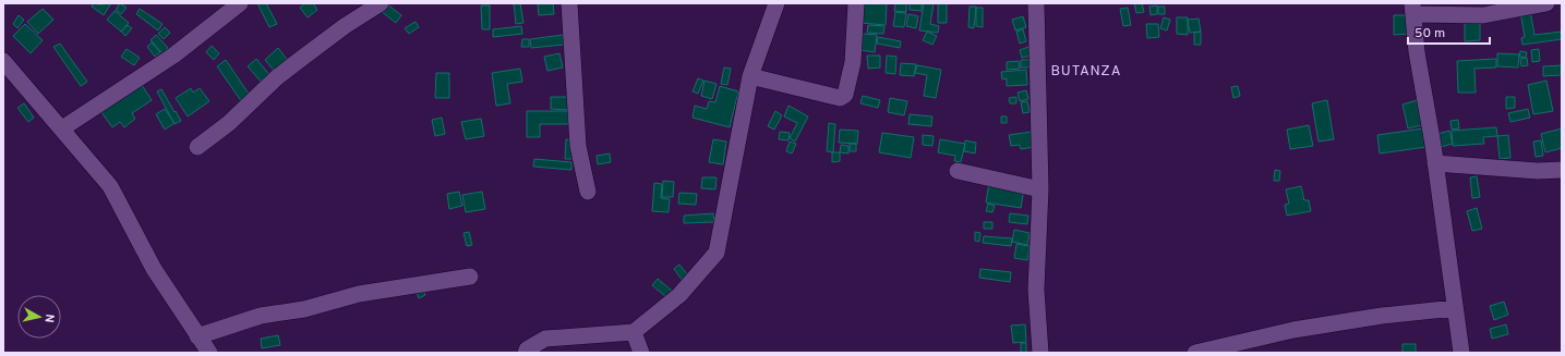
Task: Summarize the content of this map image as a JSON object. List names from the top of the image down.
{
  "districts": ["BUTANZA"],
  "scale_bar": "50 m",
  "north": "right"
}
